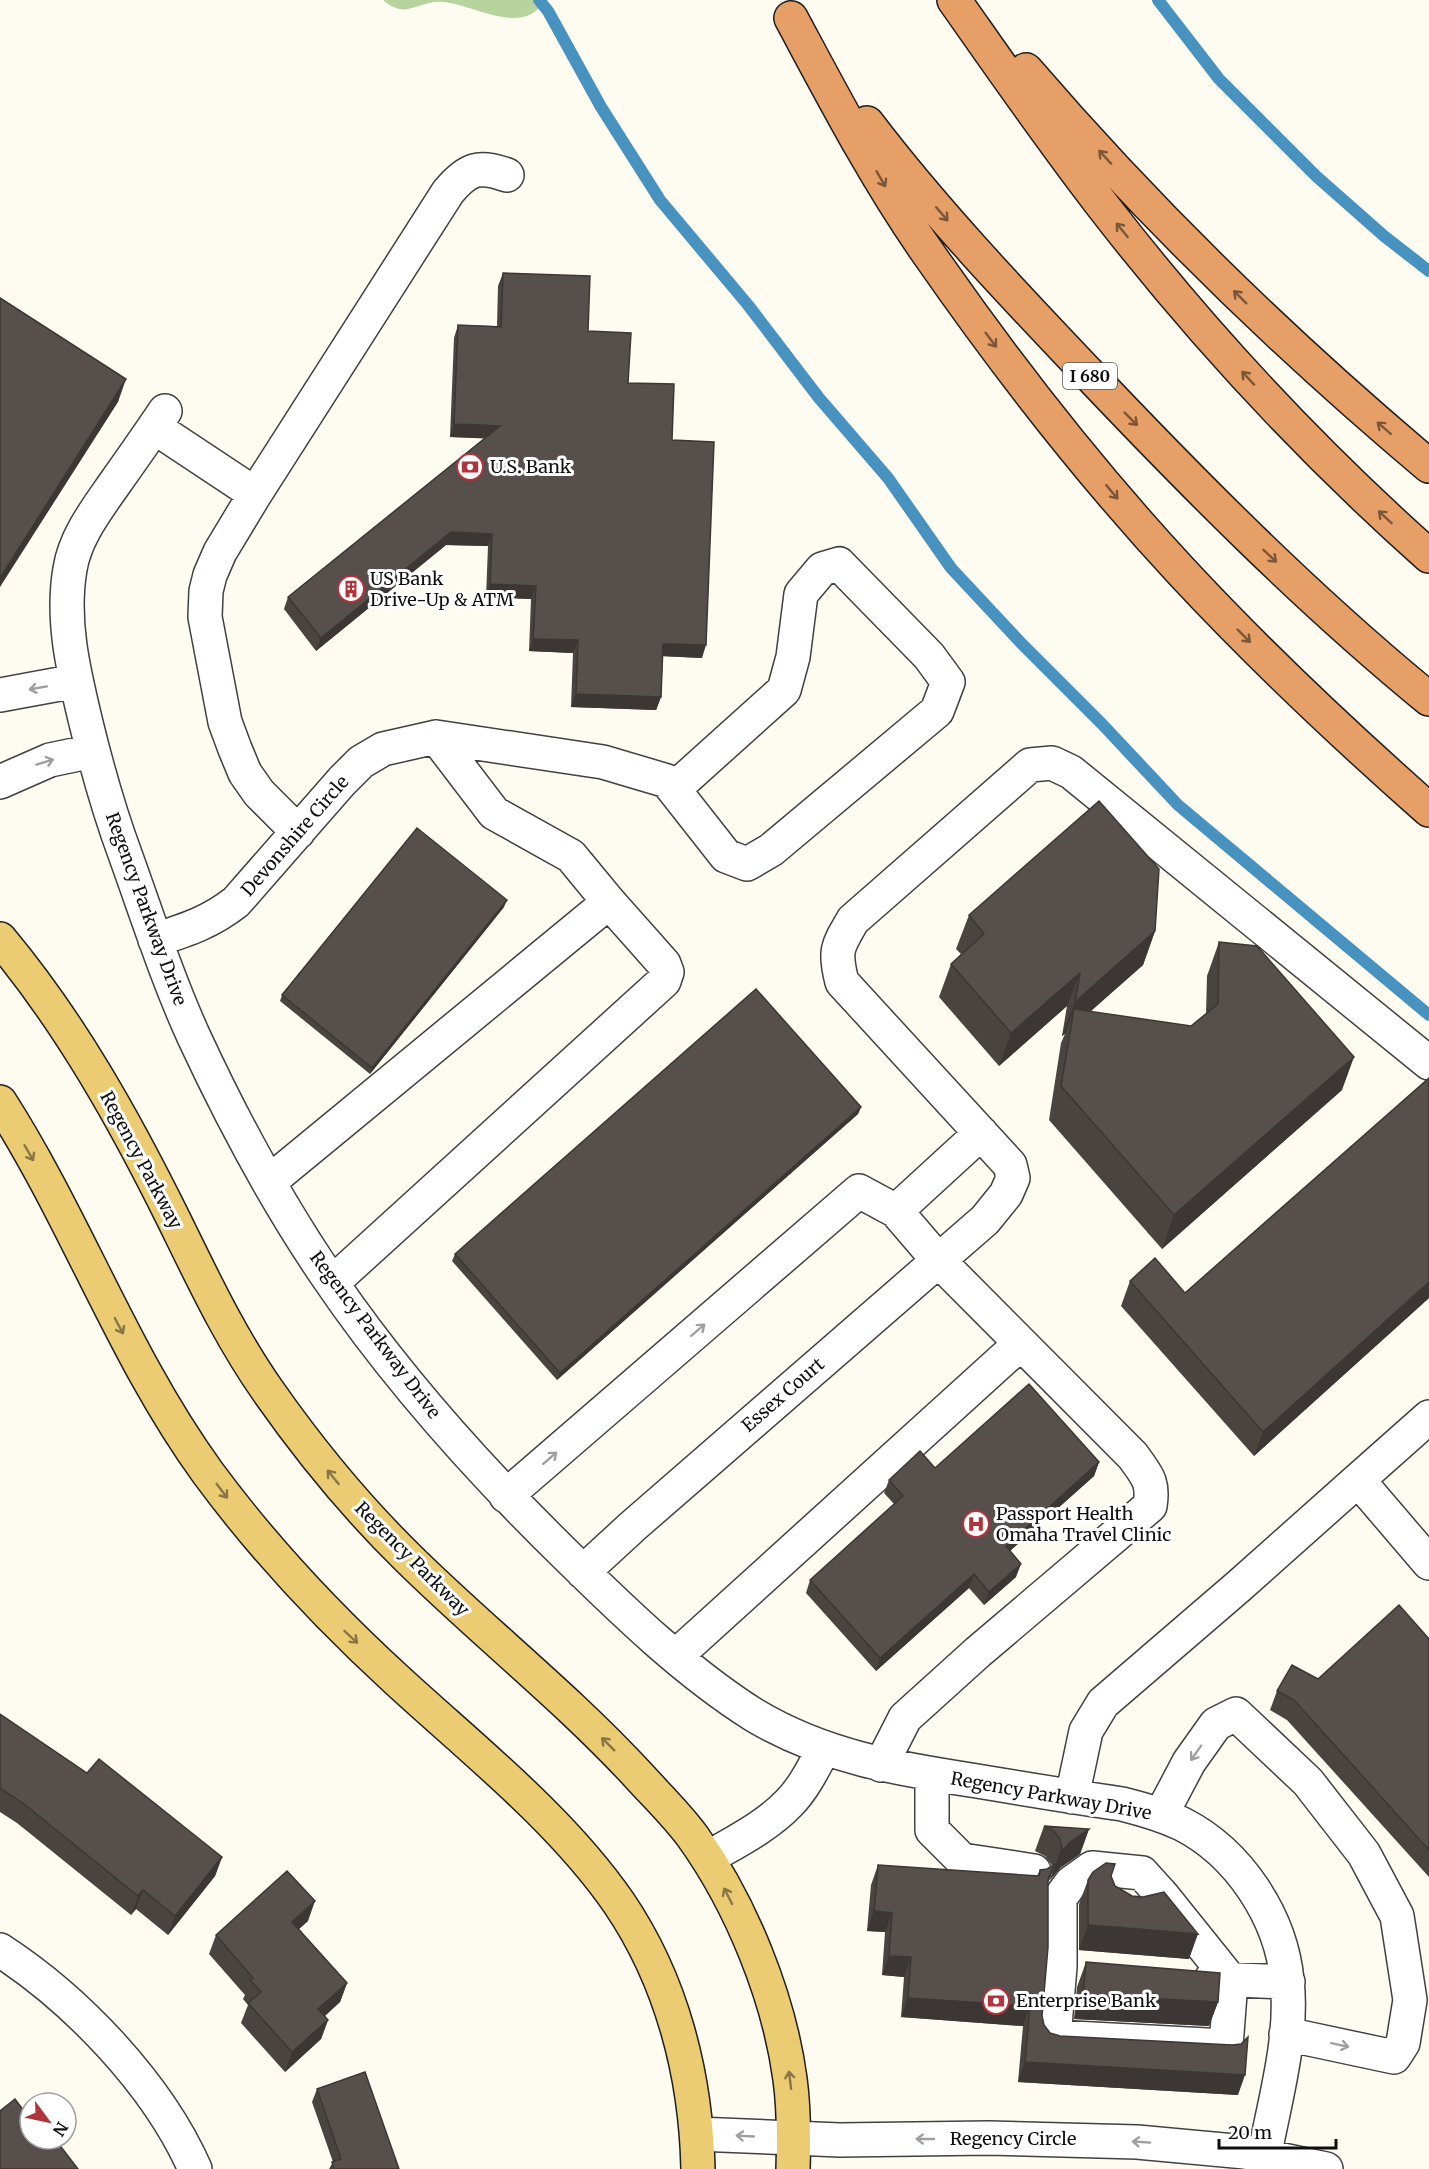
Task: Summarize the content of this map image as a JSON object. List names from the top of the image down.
{
  "streets": {
    "highway": ["I 680"],
    "main road": ["Regency Parkway"],
    "street": [
      "Devonshire Circle",
      "Regency Parkway Drive",
      "Essex Court",
      "Regency Circle"
    ]
  },
  "crossings": [
    ["Devonshire Circle", "Regency Parkway Drive"],
    ["Regency Parkway Drive", "Essex Court"],
    ["Regency Parkway Drive", "Regency Circle"],
    ["Regency Parkway", "Regency Circle"]
  ],
  "one_way": ["Regency Circle"],
  "places": {
    "bank": ["U.S. Bank", "Enterprise Bank"],
    "building": ["US Bank Drive-Up & ATM"],
    "hospital": ["Passport Health Omaha Travel Clinic"]
  },
  "scale_bar": "20 m",
  "north": "bottom right"
}
